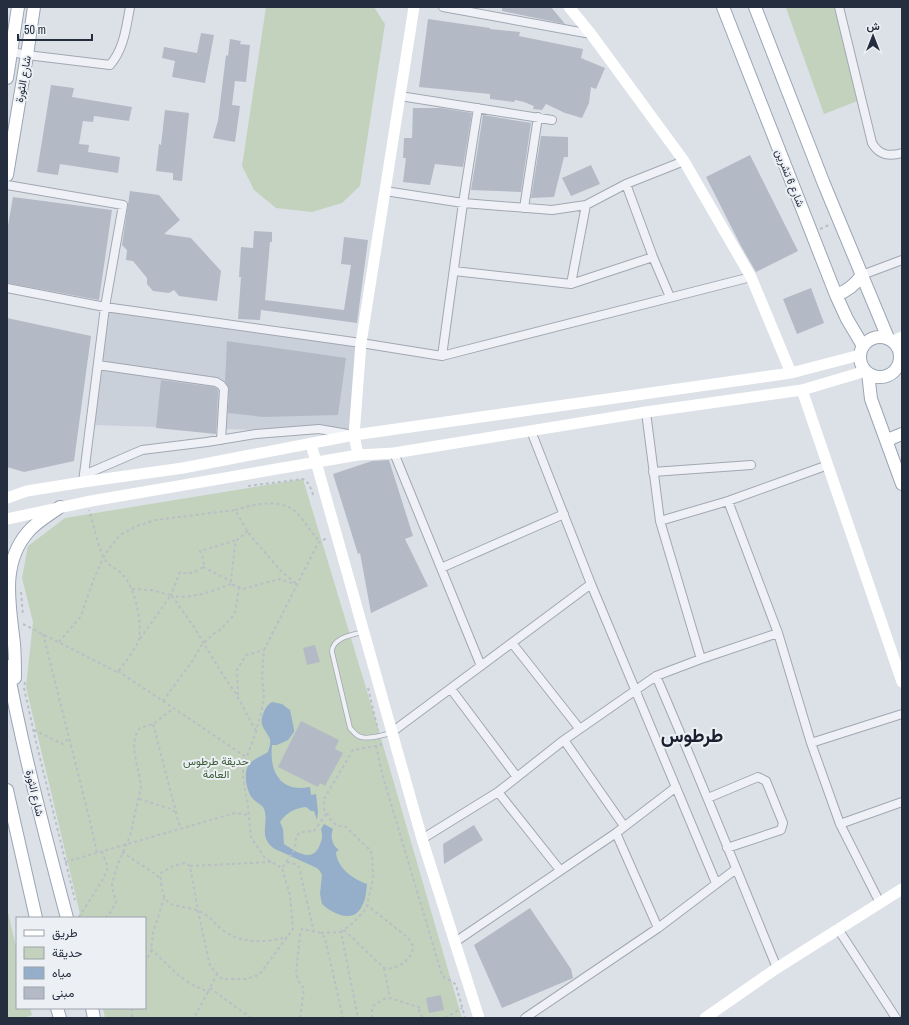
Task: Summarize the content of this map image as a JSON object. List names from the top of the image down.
{
  "streets": {
    "main road": ["شارع الثورة", "شارع 6 تشرين"]
  },
  "districts": ["طرطوس"],
  "parks": ["حديقة طرطوس العامة"],
  "legend": [
    "طريق",
    "حديقة",
    "مياه",
    "مبنى"
  ],
  "scale_bar": "50 m",
  "north": "top"
}
